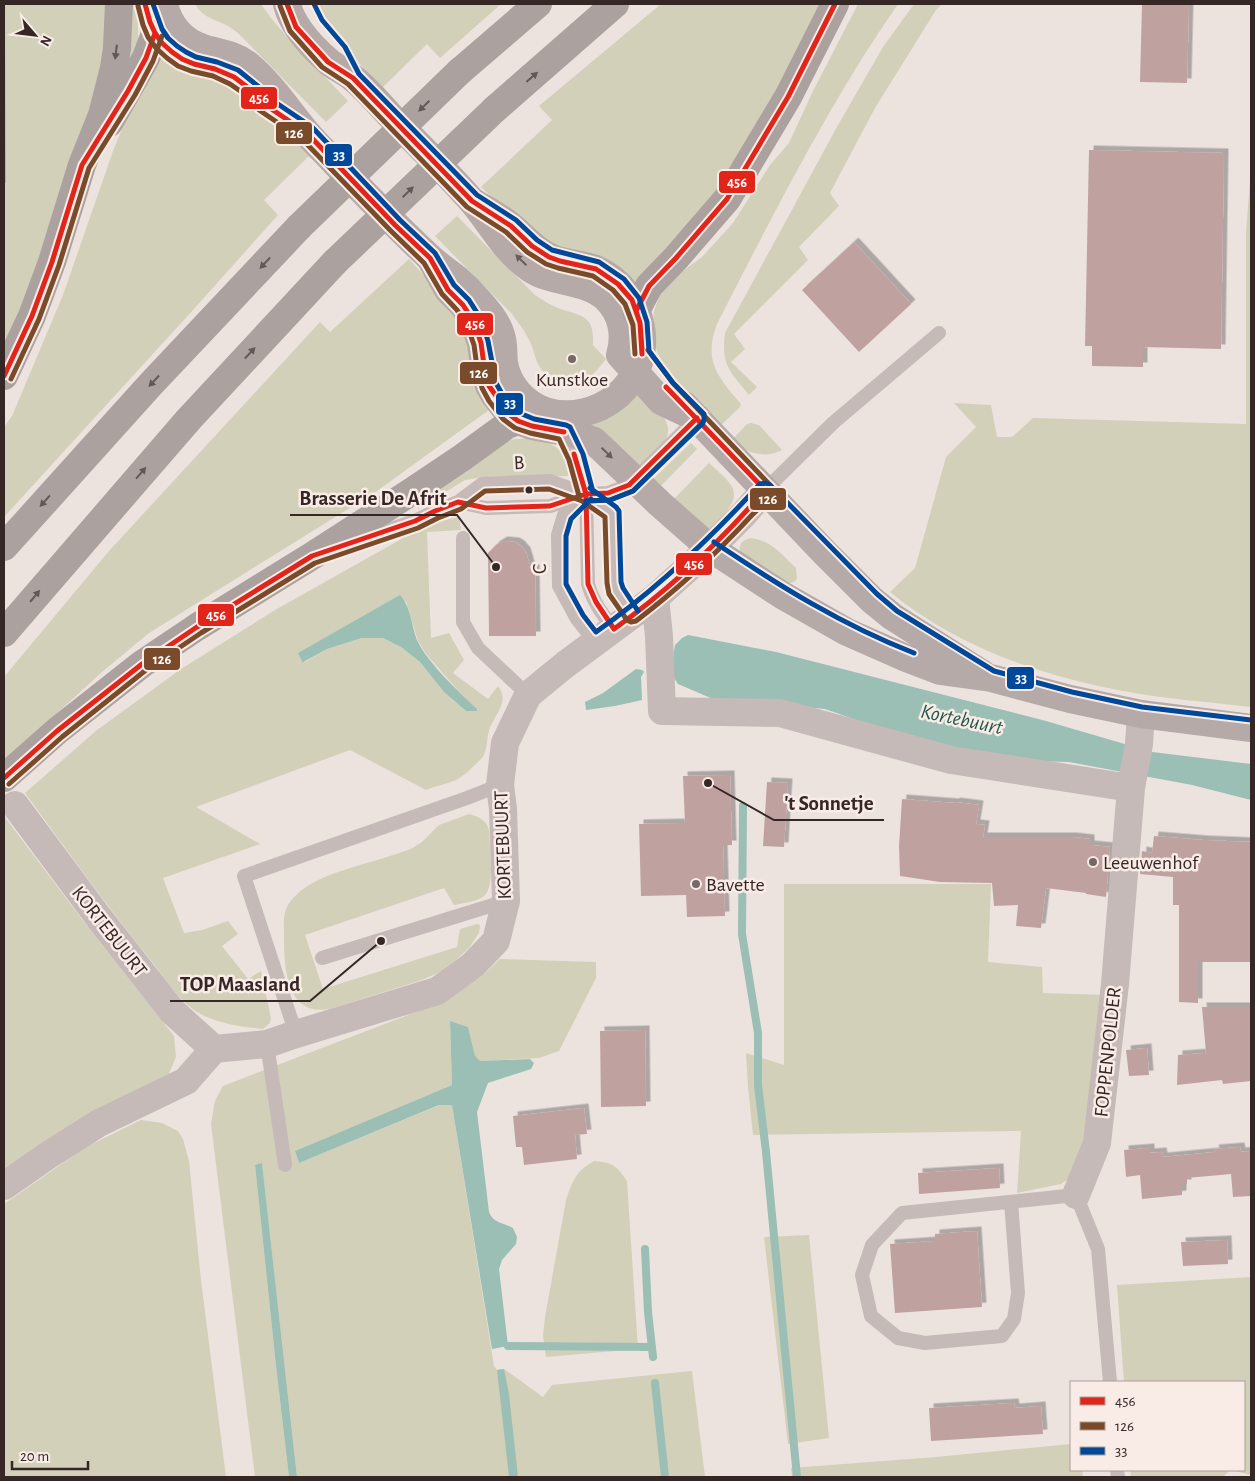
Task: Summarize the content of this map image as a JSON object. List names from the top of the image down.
{
  "streets": {
    "street": ["KORTEBUURT", "FOPPENPOLDER"],
    "lane": ["B", "C"]
  },
  "crossings": [
    ["B", "C"],
    ["C", "KORTEBUURT"]
  ],
  "water": ["Kortebuurt"],
  "places": [
    "Kunstkoe",
    "Brasserie De Afrit",
    "'t Sonnetje",
    "Leeuwenhof",
    "Bavette",
    "TOP Maasland"
  ],
  "lines": ["transit line 456", "transit line 33", "transit line 126"],
  "legend": ["456", "126", "33"],
  "scale_bar": "20 m",
  "north": "bottom right"
}
